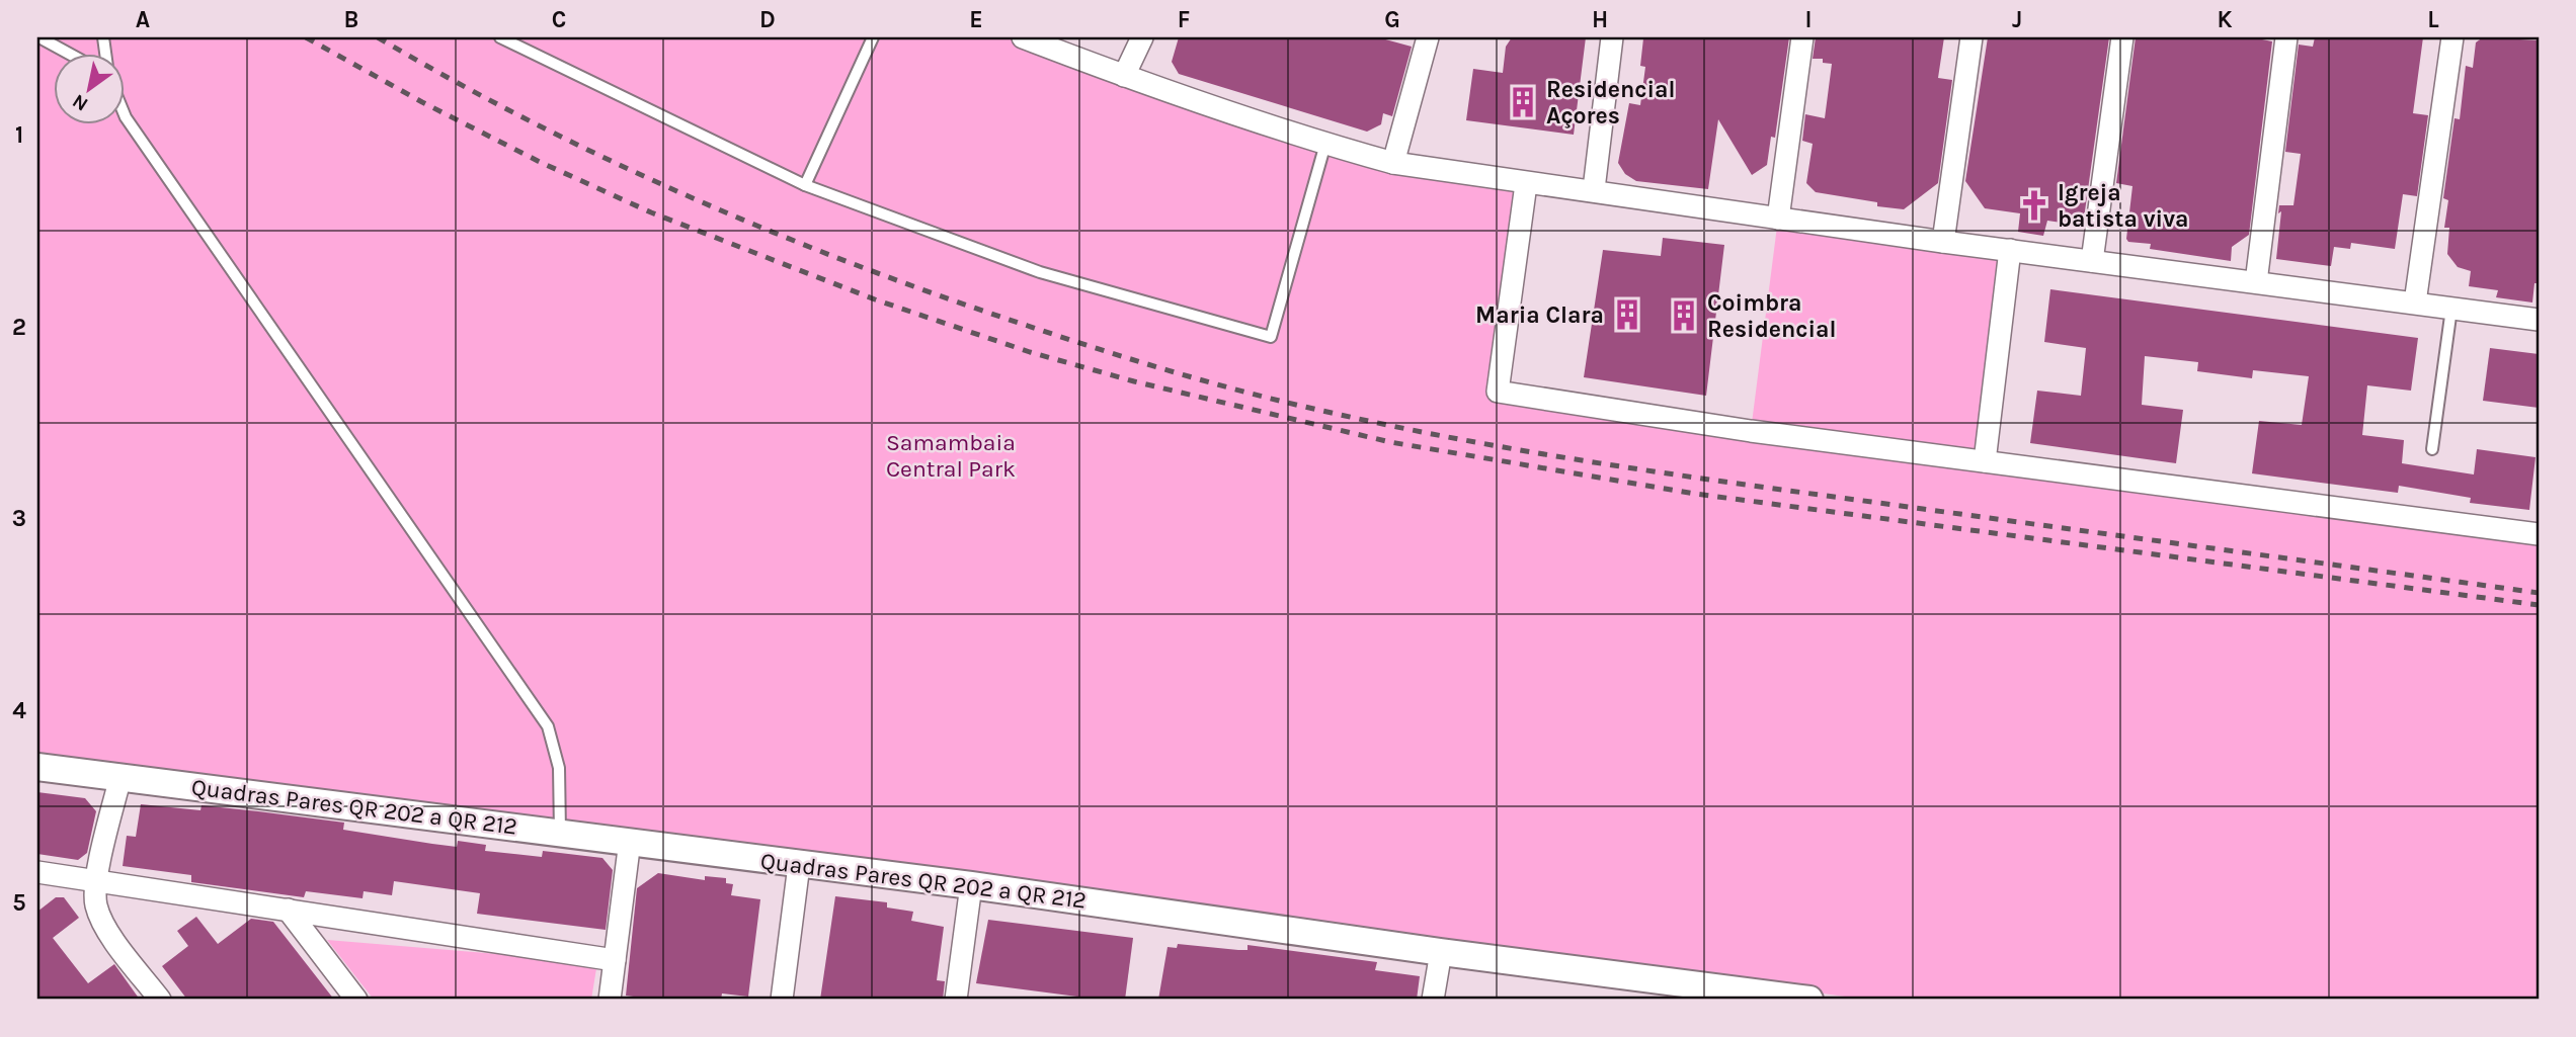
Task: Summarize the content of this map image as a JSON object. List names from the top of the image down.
{
  "streets": {
    "street": ["Quadras Pares QR 202 a QR 212"]
  },
  "parks": ["Samambaia Central Park"],
  "places": {
    "building": ["Residencial Açores", "Maria Clara", "Coimbra Residencial"],
    "church": ["Igreja batista viva"]
  },
  "north": "bottom left",
  "grid": {
    "columns": [
      "A",
      "B",
      "C",
      "D",
      "E",
      "F",
      "G",
      "H",
      "I",
      "J",
      "K",
      "L"
    ],
    "rows": [
      "1",
      "2",
      "3",
      "4",
      "5"
    ]
  }
}
